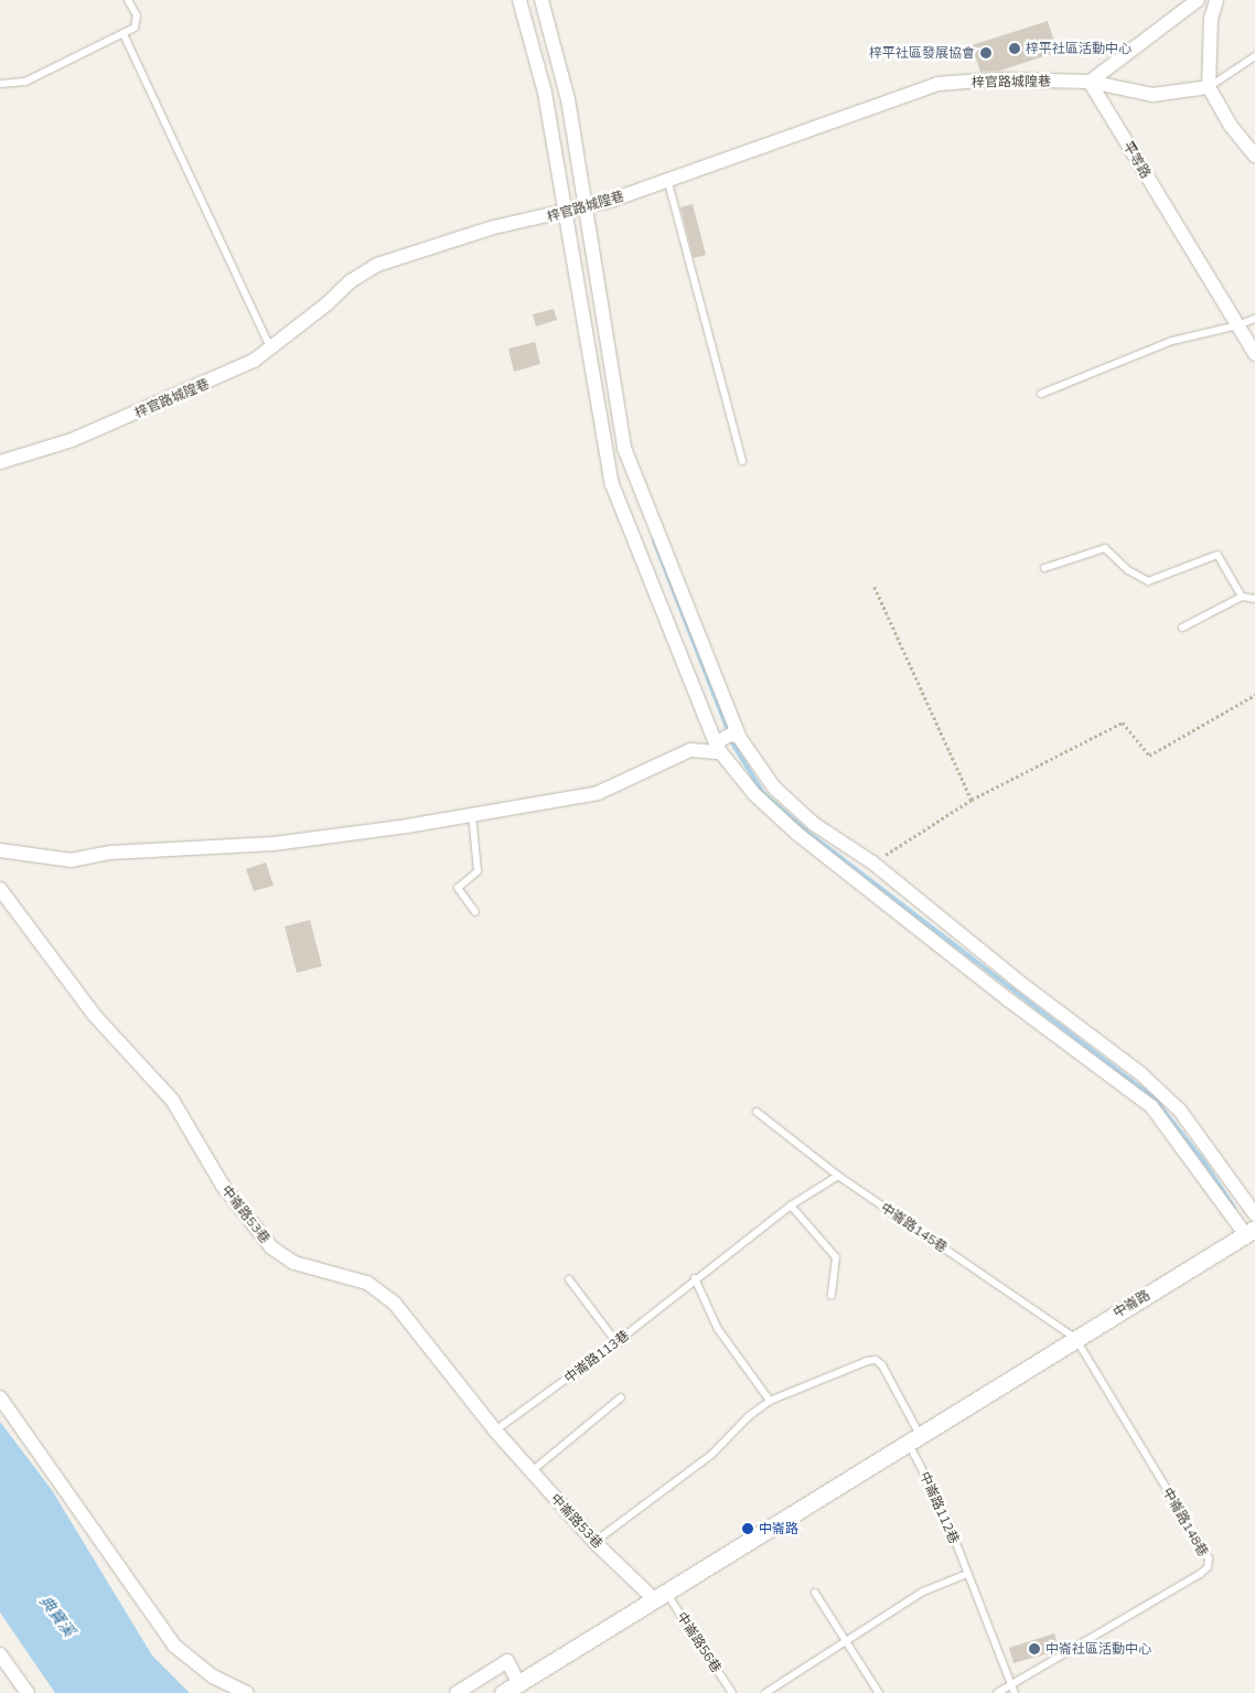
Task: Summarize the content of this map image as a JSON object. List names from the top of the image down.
{
  "streets": {
    "street": [
      "梓官路城隍巷",
      "平等路",
      "中崙路53巷",
      "中崙路"
    ],
    "lane": [
      "中崙路145巷",
      "中崙路113巷",
      "中崙路112巷",
      "中崙路148巷",
      "中崙路56巷"
    ]
  },
  "crossings": [
    ["梓官路城隍巷", "平等路"],
    ["中崙路53巷", "中崙路"],
    ["中崙路53巷", "中崙路113巷"],
    ["中崙路53巷", "中崙路56巷"],
    ["中崙路145巷", "中崙路"],
    ["中崙路145巷", "中崙路113巷"],
    ["中崙路145巷", "中崙路148巷"],
    ["中崙路", "中崙路112巷"],
    ["中崙路", "中崙路148巷"],
    ["中崙路", "中崙路56巷"],
    ["中崙路112巷", "中崙路148巷"]
  ],
  "water": ["典寶溪"],
  "places": [
    "梓平社區活動中心",
    "梓平社區發展協會",
    "中崙路",
    "中崙社區活動中心"
  ]
}
